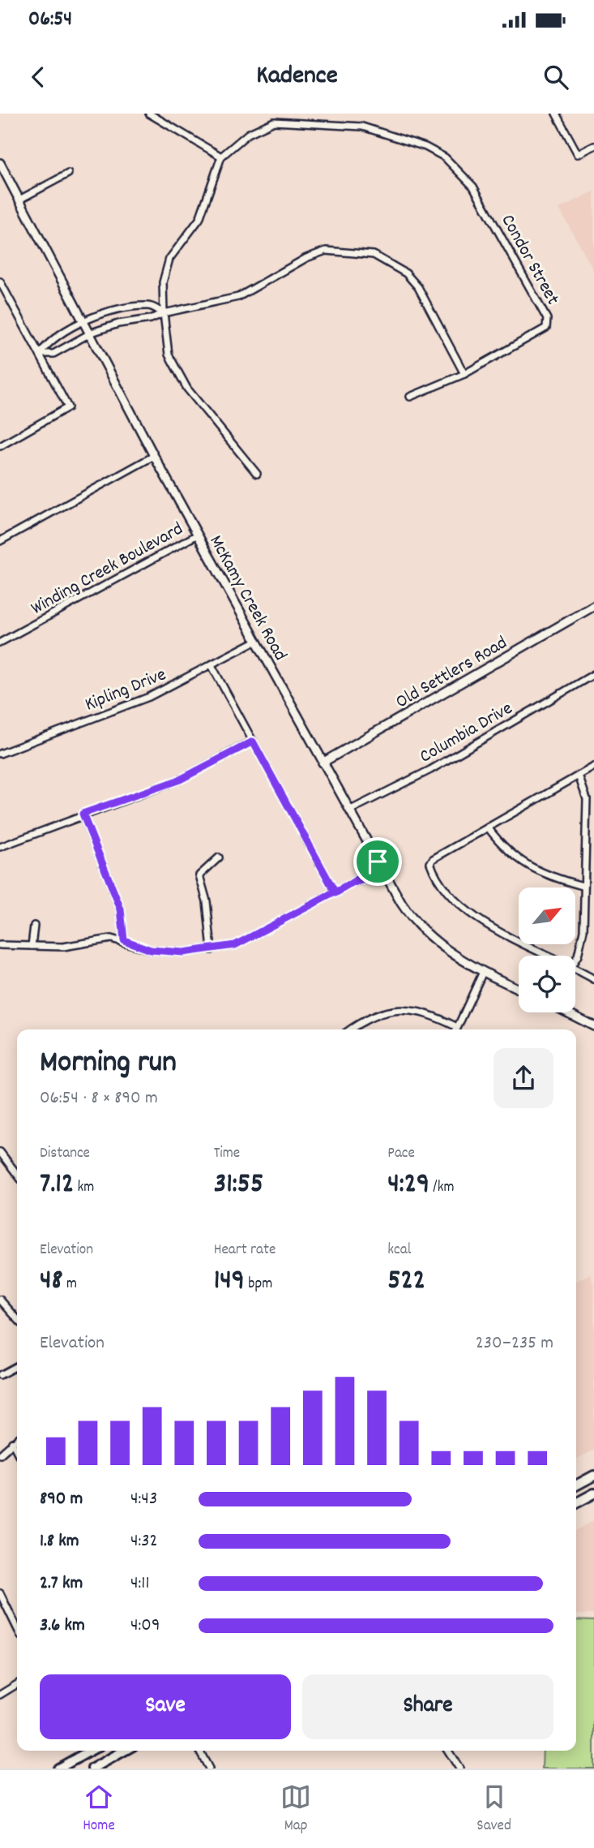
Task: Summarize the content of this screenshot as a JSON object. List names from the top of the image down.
{
  "streets": {
    "street": [
      "Condor Street",
      "Winding Creek Boulevard",
      "McKamy Creek Road",
      "Old Settlers Road",
      "Kipling Drive",
      "Columbia Drive"
    ]
  },
  "crossings": [
    ["Winding Creek Boulevard", "McKamy Creek Road"],
    ["McKamy Creek Road", "Old Settlers Road"],
    ["McKamy Creek Road", "Kipling Drive"],
    ["McKamy Creek Road", "Columbia Drive"]
  ],
  "north": "top right",
  "page": {
    "status": "06:54",
    "header": "Kadence",
    "heading": ["Morning run", "06:54 · 8 × 890 m"],
    "stats": [
      ["Distance", "7.12 km"],
      ["Time", "31:55"],
      ["Pace", "4:29 /km"],
      ["Elevation", "48 m"],
      ["Heart rate", "149 bpm"],
      ["kcal", "522"]
    ],
    "chart": ["Elevation", "230–235 m"],
    "list": [
      {
        "name": "890 m",
        "note": "4:43"
      },
      {
        "name": "1.8 km",
        "note": "4:32"
      },
      {
        "name": "2.7 km",
        "note": "4:11"
      },
      {
        "name": "3.6 km",
        "note": "4:09"
      }
    ],
    "buttons": ["Save", "Share"],
    "tabs": ["Home", "Map", "Saved"]
  }
}
